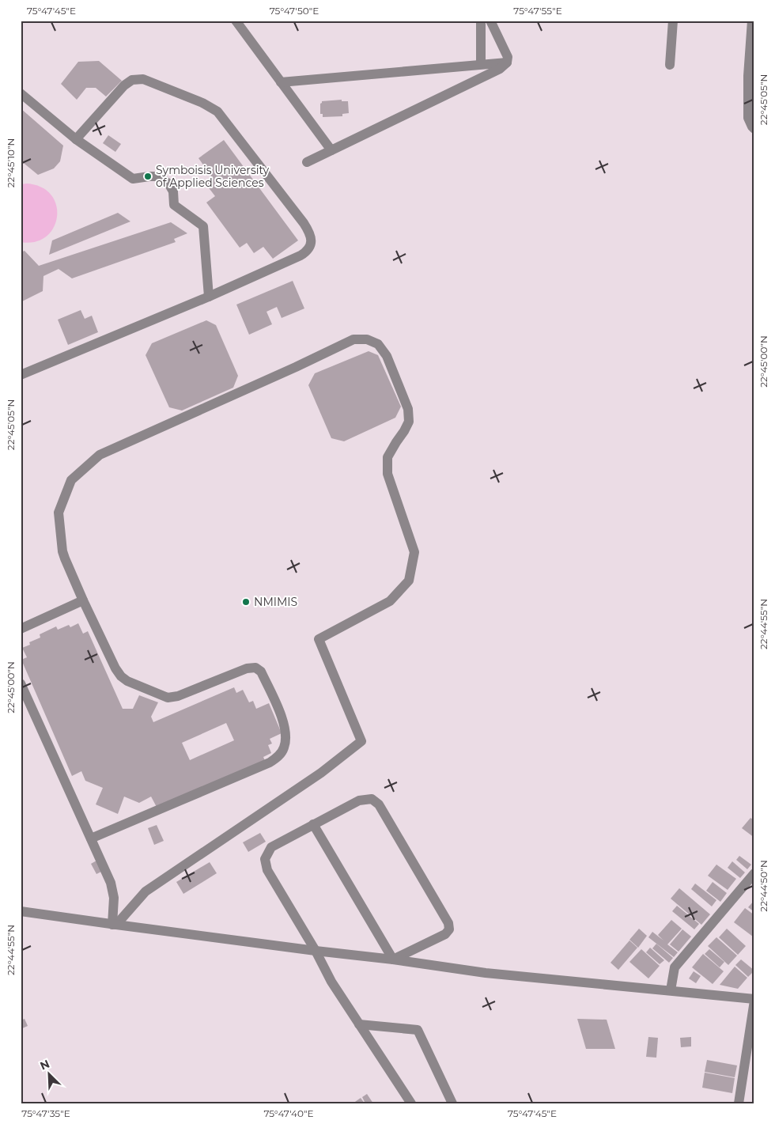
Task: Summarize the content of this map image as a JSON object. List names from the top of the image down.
{
  "places": ["Symboisis University of Applied Sciences", "NMIMIS"],
  "north": "top left",
  "coordinates": [
    "75°47'45\"E",
    "75°47'50\"E",
    "75°47'55\"E",
    "22°45'05\"N",
    "22°45'10\"N",
    "22°45'00\"N",
    "22°44'55\"N",
    "22°44'50\"N",
    "75°47'35\"E",
    "75°47'40\"E"
  ]
}
